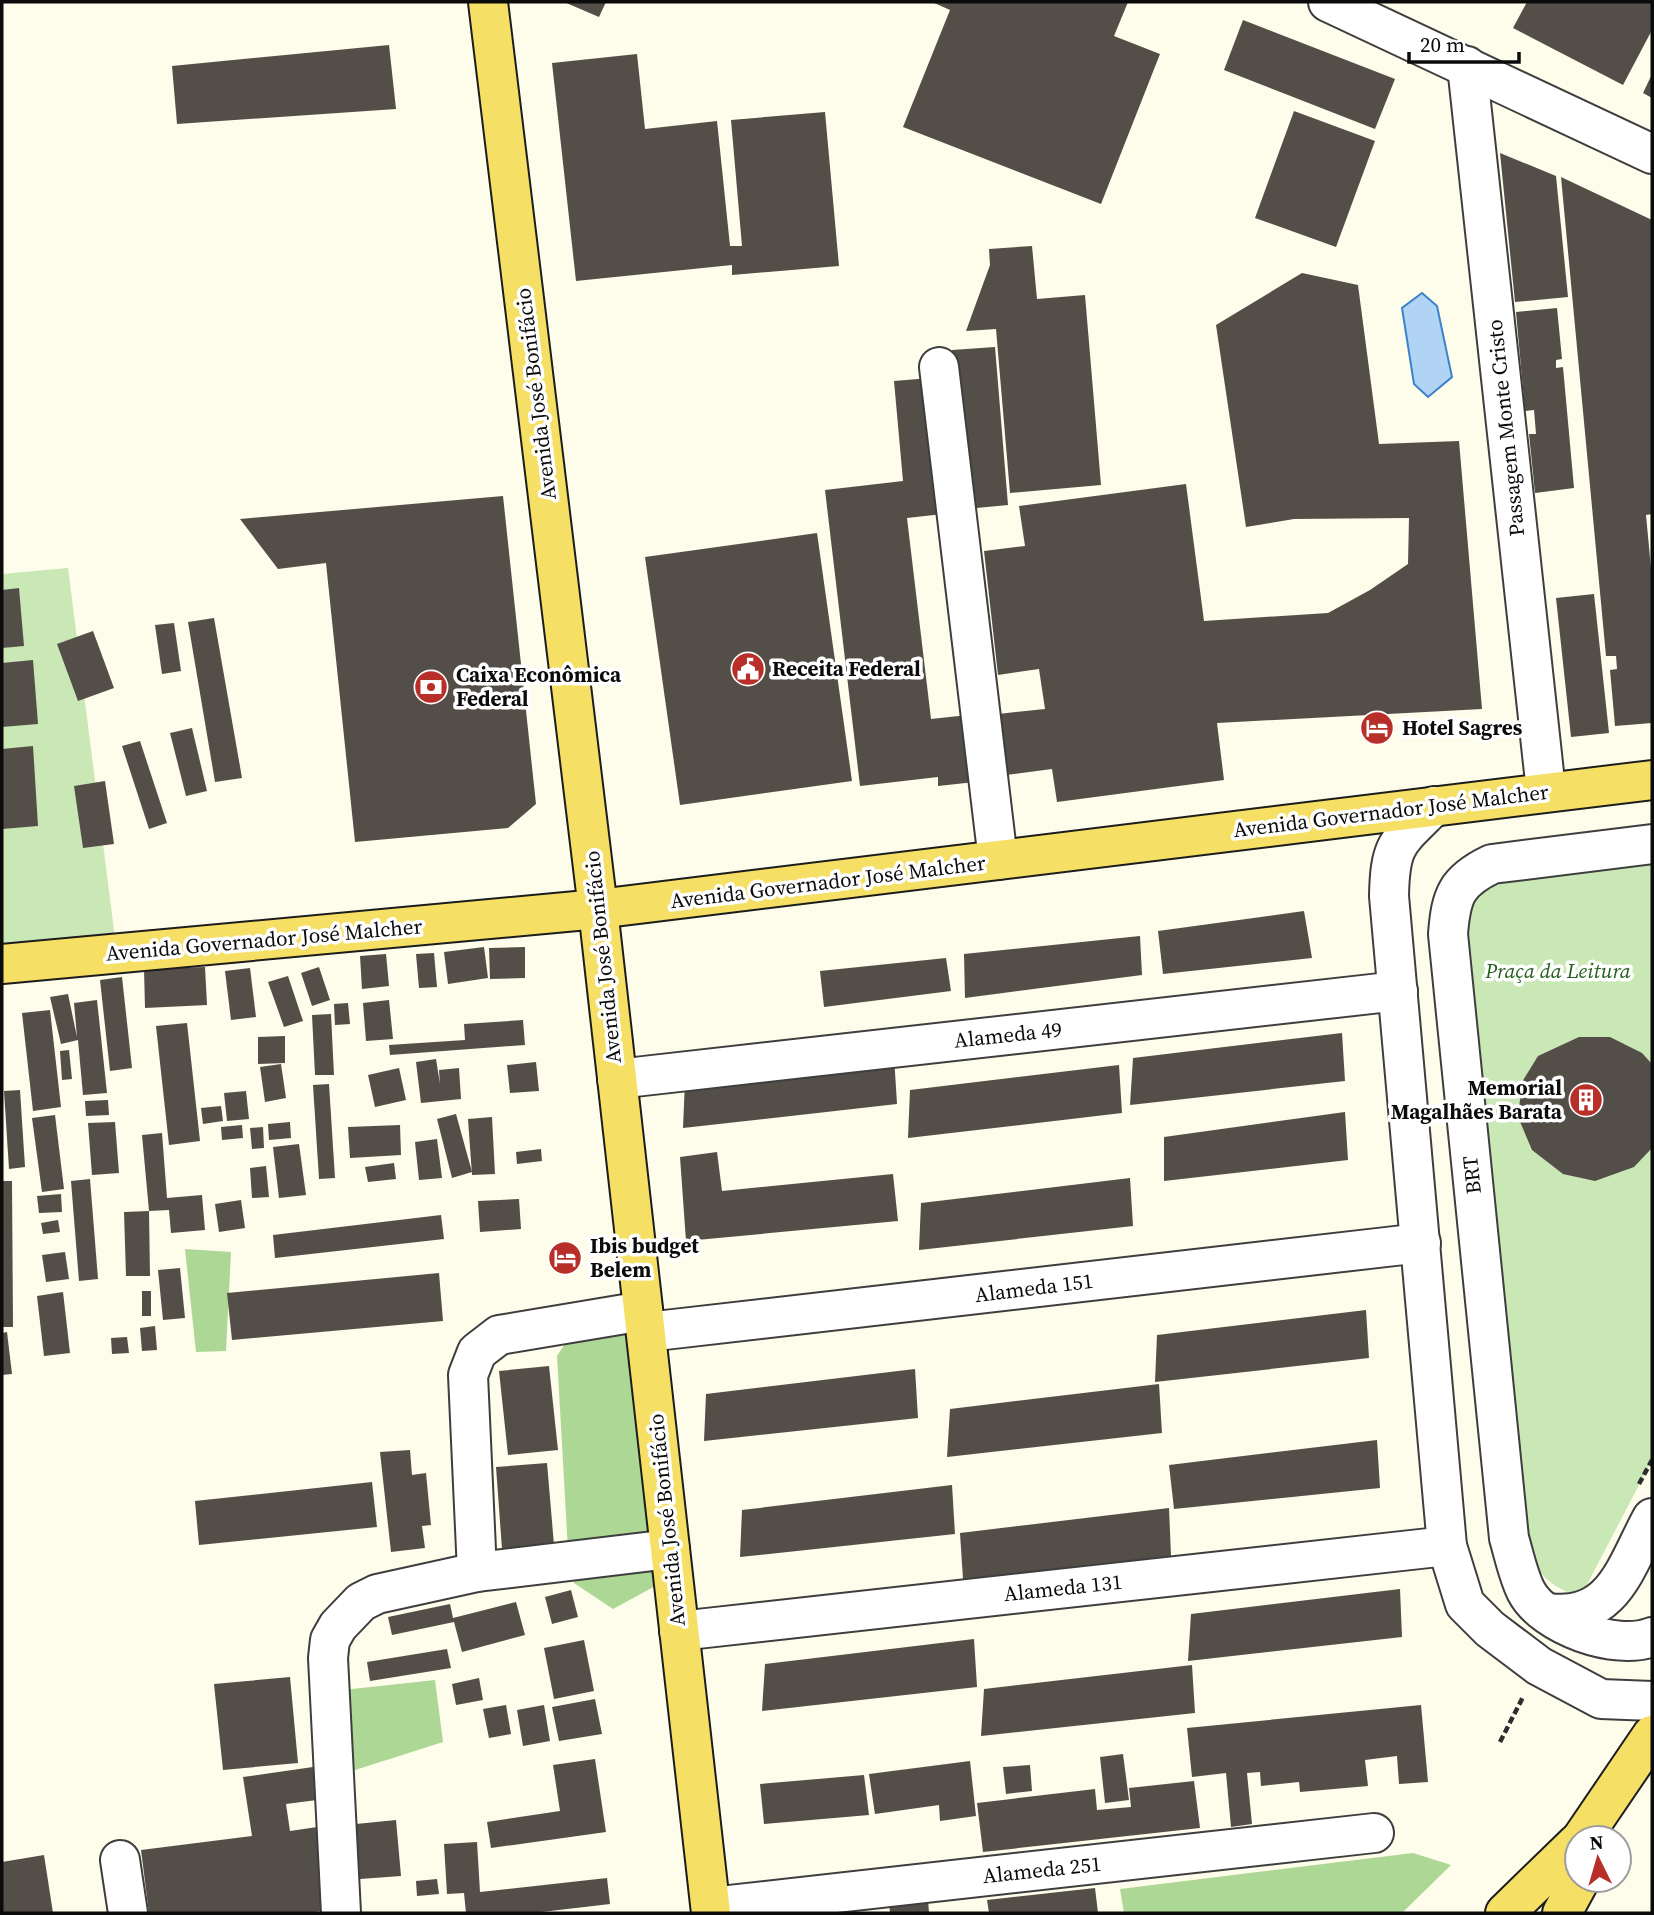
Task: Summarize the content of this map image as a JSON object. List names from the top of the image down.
{
  "streets": {
    "main road": ["Avenida José Bonifácio", "Avenida Governador José Malcher"],
    "street": [
      "Passagem Monte Cristo",
      "Alameda 49",
      "BRT",
      "Alameda 151",
      "Alameda 131",
      "Alameda 251"
    ]
  },
  "crossings": [
    ["Avenida José Bonifácio", "Avenida Governador José Malcher"],
    ["Avenida José Bonifácio", "Alameda 49"],
    ["Avenida José Bonifácio", "Alameda 151"],
    ["Avenida José Bonifácio", "Alameda 131"],
    ["Avenida José Bonifácio", "Alameda 251"],
    ["Passagem Monte Cristo", "Avenida Governador José Malcher"]
  ],
  "parks": ["Praça da Leitura"],
  "places": {
    "public building": ["Receita Federal"],
    "bank": ["Caixa Econômica Federal"],
    "hotel": ["Hotel Sagres", "Ibis budget Belem"],
    "building": ["Memorial Magalhães Barata"]
  },
  "scale_bar": "20 m",
  "north": "top"
}
